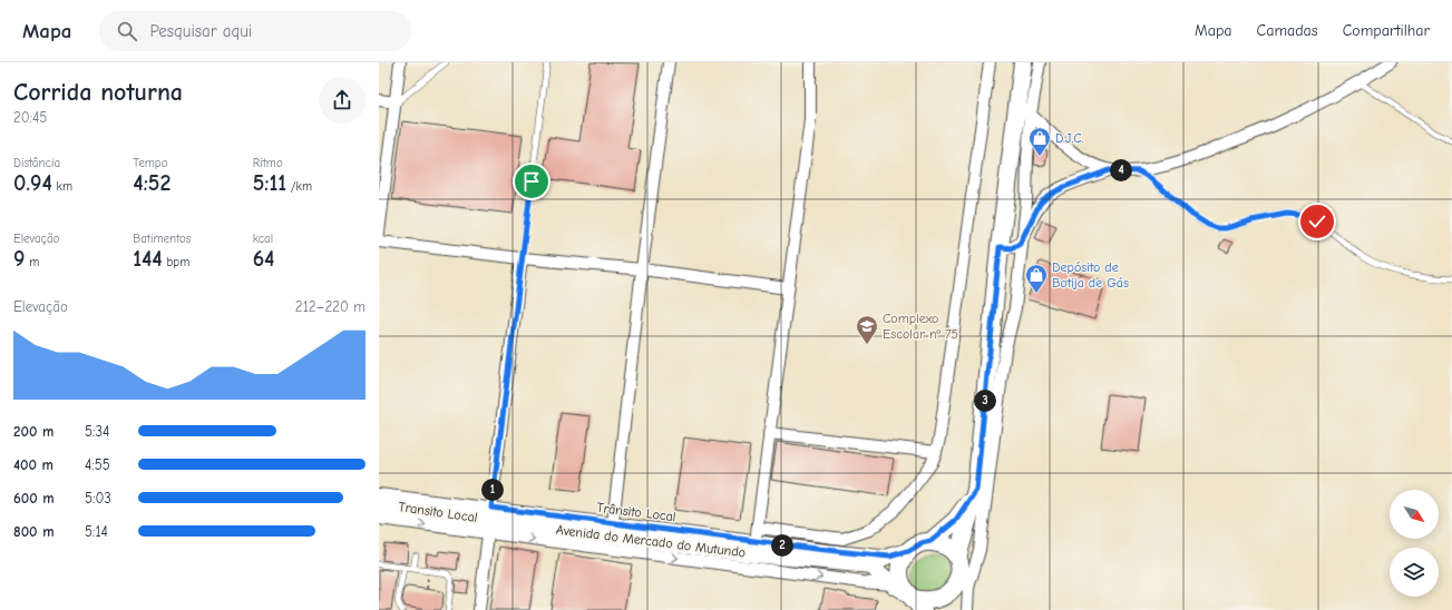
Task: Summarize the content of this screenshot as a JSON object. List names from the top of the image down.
{
  "streets": {
    "main road": ["Avenida do Mercado do Mutundo"],
    "street": ["Transito Local", "Trânsito Local"]
  },
  "one_way": ["Transito Local"],
  "places": {
    "shop": ["D.J.C.", "Depósito de Botija de Gás"],
    "school or university": ["Complexo Escolar nº 75"]
  },
  "north": "bottom right",
  "page": {
    "header": "Mapa",
    "search": "Pesquisar aqui",
    "nav": ["Mapa", "Camadas", "Compartilhar"],
    "heading": ["Corrida noturna", "20:45"],
    "stats": [
      ["Distância", "0.94 km"],
      ["Tempo", "4:52"],
      ["Ritmo", "5:11 /km"],
      ["Elevação", "9 m"],
      ["Batimentos", "144 bpm"],
      ["kcal", "64"]
    ],
    "pins": [
      "4",
      "3",
      "1",
      "2"
    ],
    "chart": ["Elevação", "212–220 m"],
    "list": [
      {
        "name": "200 m",
        "note": "5:34"
      },
      {
        "name": "400 m",
        "note": "4:55"
      },
      {
        "name": "600 m",
        "note": "5:03"
      },
      {
        "name": "800 m",
        "note": "5:14"
      }
    ]
  }
}
